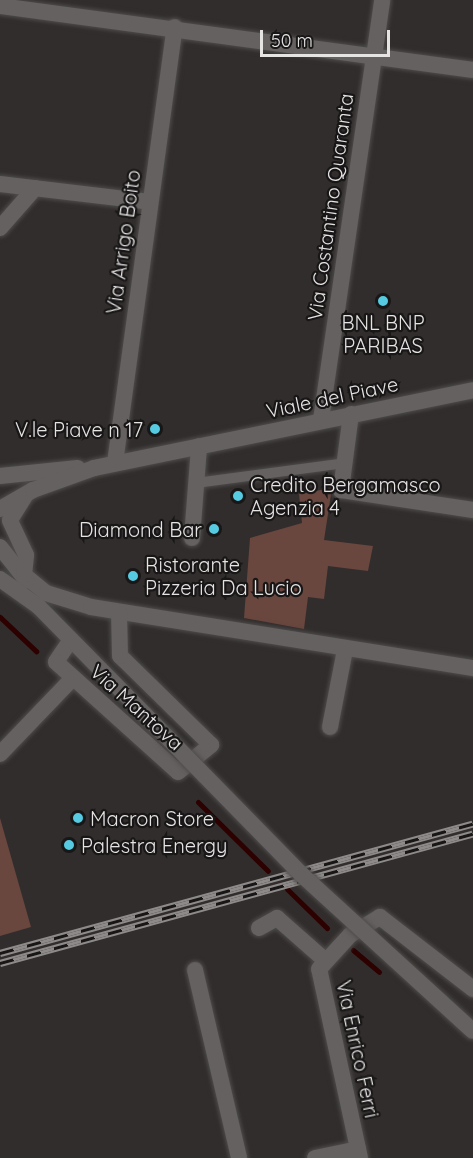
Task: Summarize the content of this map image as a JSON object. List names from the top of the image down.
{
  "streets": {
    "street": [
      "Via Costantino Quaranta",
      "Via Arrigo Boito",
      "Viale del Piave",
      "Via Mantova",
      "Via Enrico Ferri"
    ]
  },
  "crossings": [
    ["Via Costantino Quaranta", "Viale del Piave"],
    ["Via Arrigo Boito", "Viale del Piave"]
  ],
  "places": [
    "BNL BNP PARIBAS",
    "V.le Piave n 17",
    "Credito Bergamasco Agenzia 4",
    "Diamond Bar",
    "Ristorante Pizzeria Da Lucio",
    "Macron Store",
    "Palestra Energy"
  ],
  "scale_bar": "50 m"
}
